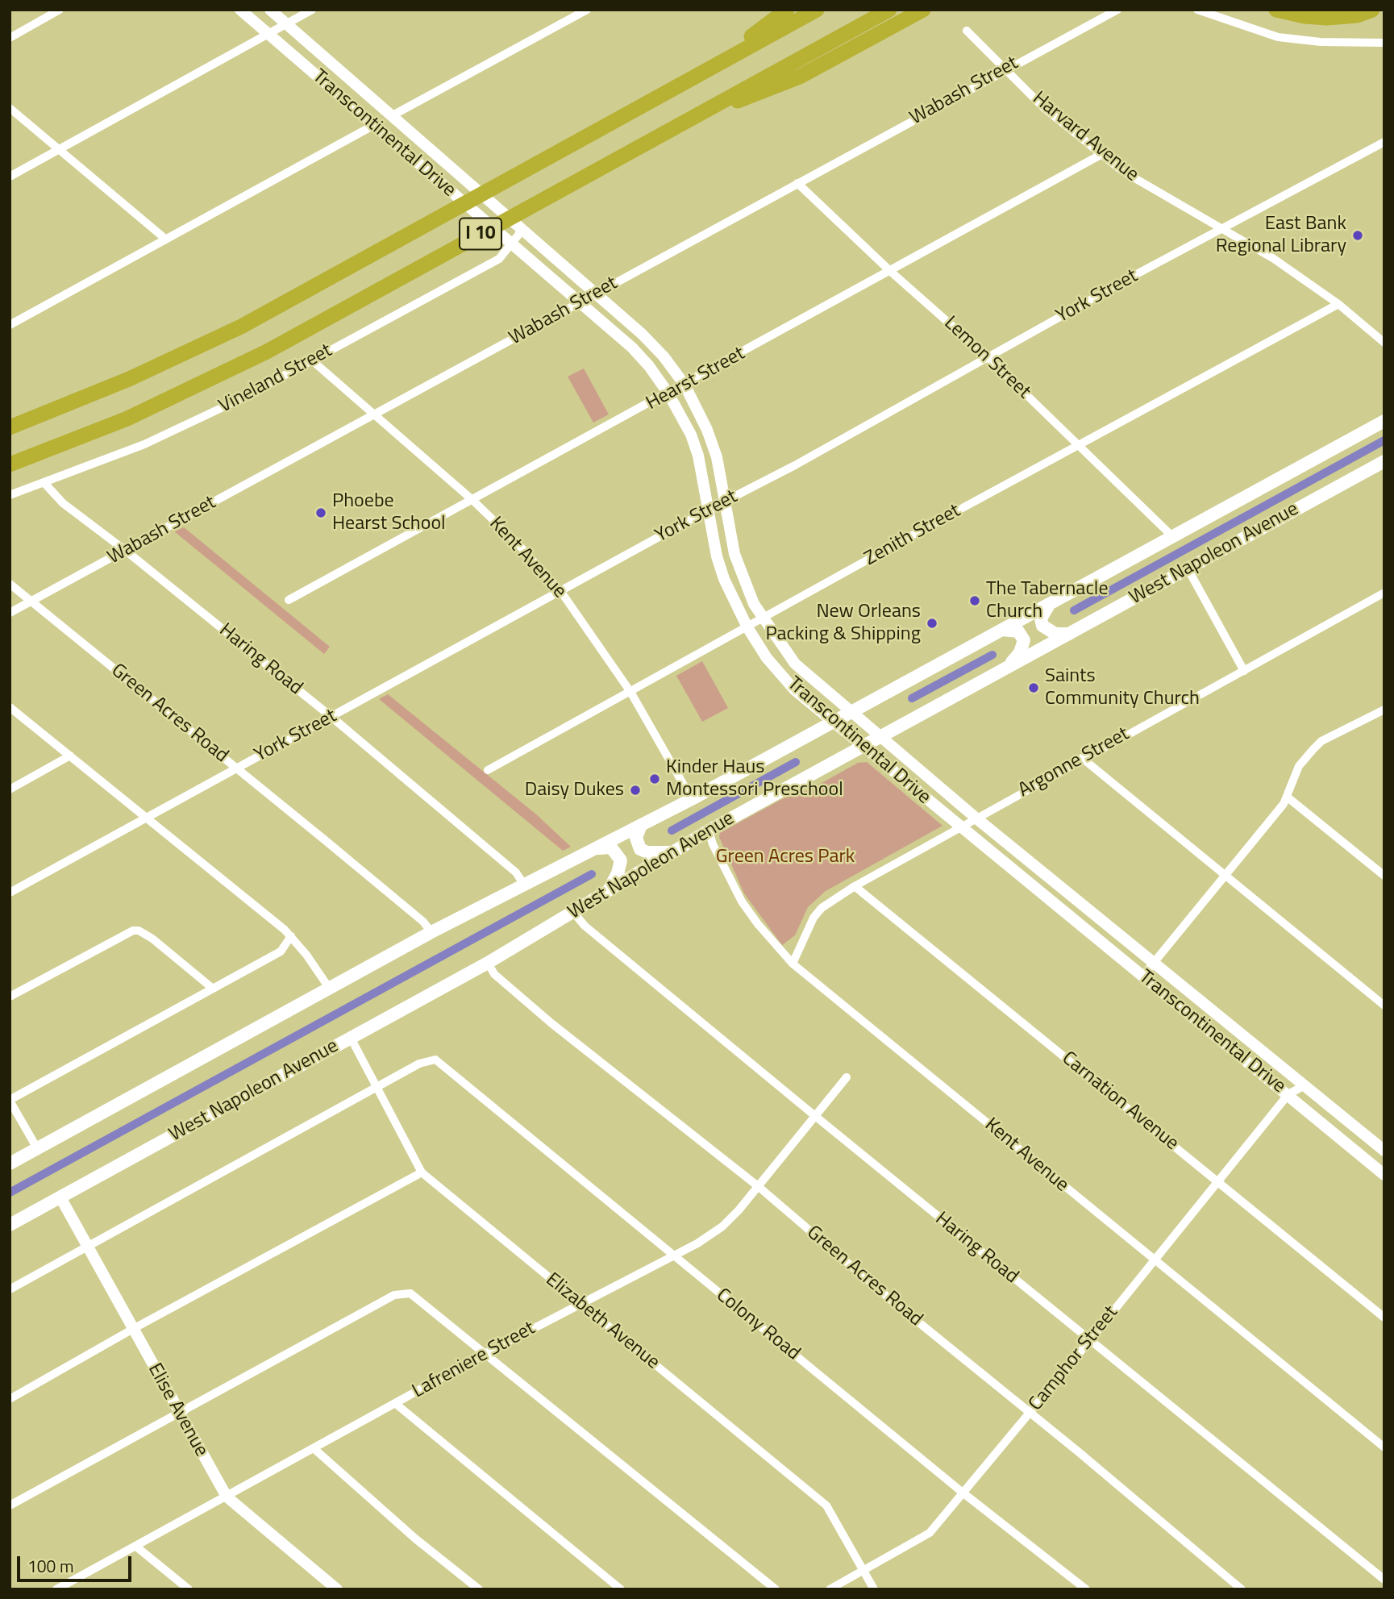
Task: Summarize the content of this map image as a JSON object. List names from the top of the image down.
{
  "streets": {
    "highway": ["I 10"],
    "main road": ["West Napoleon Avenue"],
    "street": [
      "Wabash Street",
      "Transcontinental Drive",
      "Harvard Avenue",
      "York Street",
      "Lemon Street",
      "Vineland Street",
      "Hearst Street",
      "Zenith Street",
      "Kent Avenue",
      "Haring Road",
      "Green Acres Road",
      "Argonne Street",
      "Carnation Avenue",
      "Elizabeth Avenue",
      "Colony Road",
      "Camphor Street",
      "Lafreniere Street",
      "Elise Avenue"
    ]
  },
  "crossings": [
    ["Wabash Street", "Transcontinental Drive"],
    ["Wabash Street", "Harvard Avenue"],
    ["Wabash Street", "Lemon Street"],
    ["Wabash Street", "Kent Avenue"],
    ["Wabash Street", "Haring Road"],
    ["Wabash Street", "Green Acres Road"],
    ["Transcontinental Drive", "York Street"],
    ["Transcontinental Drive", "Vineland Street"],
    ["Transcontinental Drive", "Hearst Street"],
    ["Transcontinental Drive", "Zenith Street"],
    ["Transcontinental Drive", "West Napoleon Avenue"],
    ["Transcontinental Drive", "Argonne Street"],
    ["Transcontinental Drive", "Camphor Street"],
    ["Harvard Avenue", "York Street"],
    ["Harvard Avenue", "Hearst Street"],
    ["Harvard Avenue", "Zenith Street"],
    ["York Street", "Lemon Street"],
    ["York Street", "Kent Avenue"],
    ["York Street", "Haring Road"],
    ["York Street", "Green Acres Road"],
    ["Lemon Street", "Hearst Street"],
    ["Lemon Street", "Zenith Street"],
    ["Lemon Street", "West Napoleon Avenue"],
    ["Vineland Street", "Kent Avenue"],
    ["Vineland Street", "Haring Road"],
    ["Hearst Street", "Kent Avenue"],
    ["Zenith Street", "Kent Avenue"],
    ["West Napoleon Avenue", "Kent Avenue"],
    ["West Napoleon Avenue", "Haring Road"],
    ["West Napoleon Avenue", "Green Acres Road"],
    ["West Napoleon Avenue", "Elizabeth Avenue"],
    ["West Napoleon Avenue", "Elise Avenue"],
    ["Kent Avenue", "Argonne Street"],
    ["Kent Avenue", "Camphor Street"],
    ["Haring Road", "Camphor Street"],
    ["Haring Road", "Lafreniere Street"],
    ["Green Acres Road", "Camphor Street"],
    ["Green Acres Road", "Lafreniere Street"],
    ["Argonne Street", "Carnation Avenue"],
    ["Carnation Avenue", "Camphor Street"],
    ["Elizabeth Avenue", "Colony Road"],
    ["Elizabeth Avenue", "Camphor Street"],
    ["Elizabeth Avenue", "Lafreniere Street"],
    ["Colony Road", "Camphor Street"],
    ["Colony Road", "Lafreniere Street"],
    ["Lafreniere Street", "Elise Avenue"]
  ],
  "parks": ["Green Acres Park"],
  "places": [
    "East Bank Regional Library",
    "Phoebe Hearst School",
    "The Tabernacle Church",
    "New Orleans Packing & Shipping",
    "Saints Community Church",
    "Kinder Haus Montessori Preschool",
    "Daisy Dukes"
  ],
  "scale_bar": "100 m"
}
